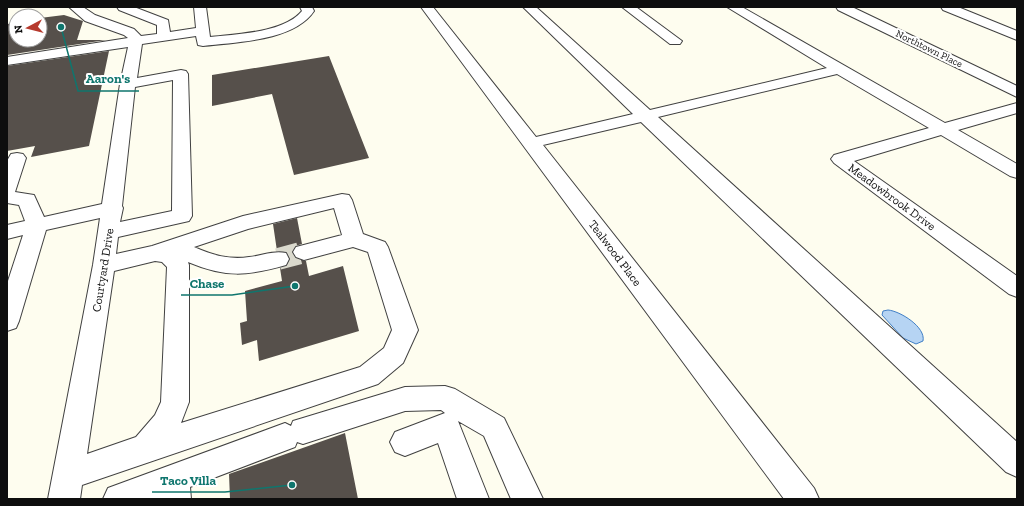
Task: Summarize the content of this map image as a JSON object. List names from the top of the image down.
{
  "streets": {
    "street": [
      "Northtown Place",
      "Meadowbrook Drive",
      "Tealwood Place",
      "Courtyard Drive"
    ]
  },
  "places": ["Aaron's", "Chase", "Taco Villa"],
  "north": "left"
}
